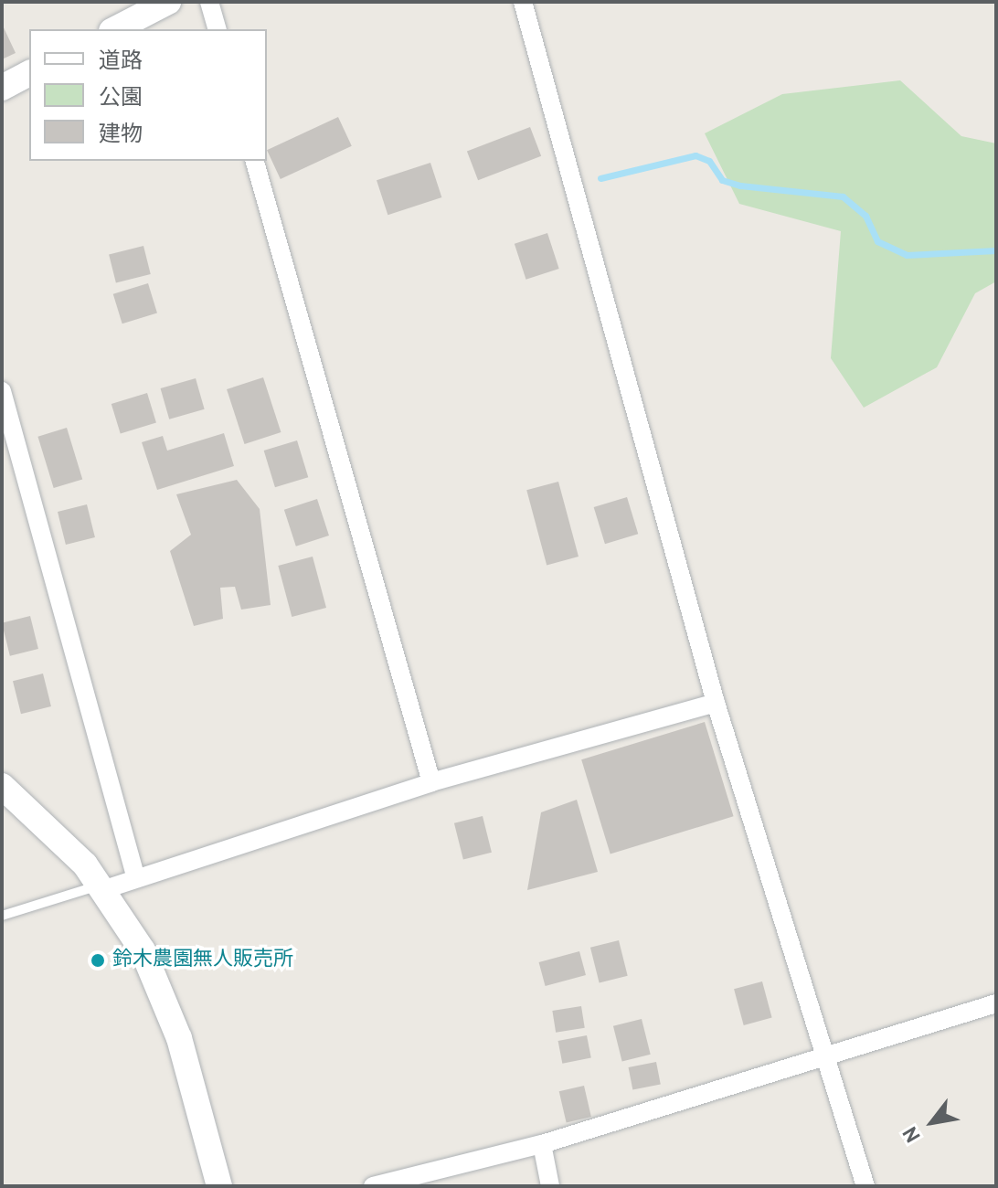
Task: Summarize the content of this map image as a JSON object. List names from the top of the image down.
{
  "places": ["鈴木農園無人販売所"],
  "legend": ["道路", "公園", "建物"],
  "north": "bottom left"
}
